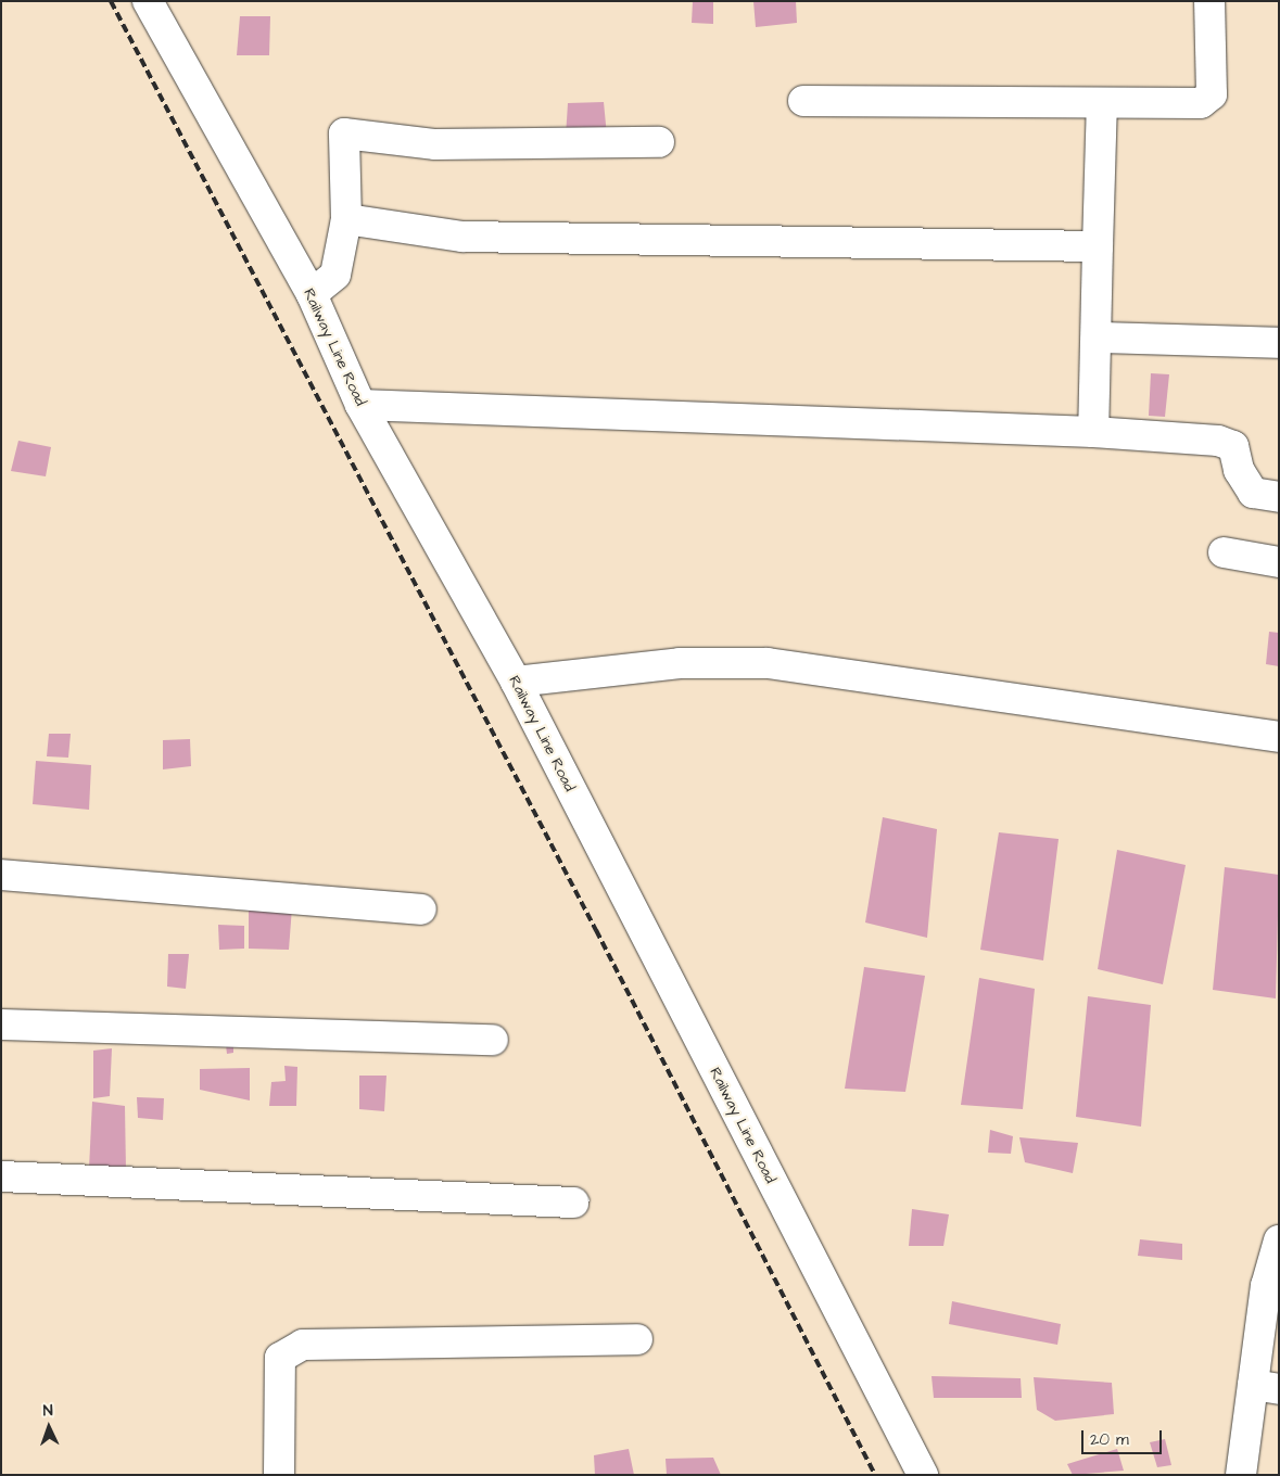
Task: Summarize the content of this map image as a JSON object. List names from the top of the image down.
{
  "streets": {
    "street": ["Railway Line Road"]
  },
  "scale_bar": "20 m",
  "north": "top"
}
